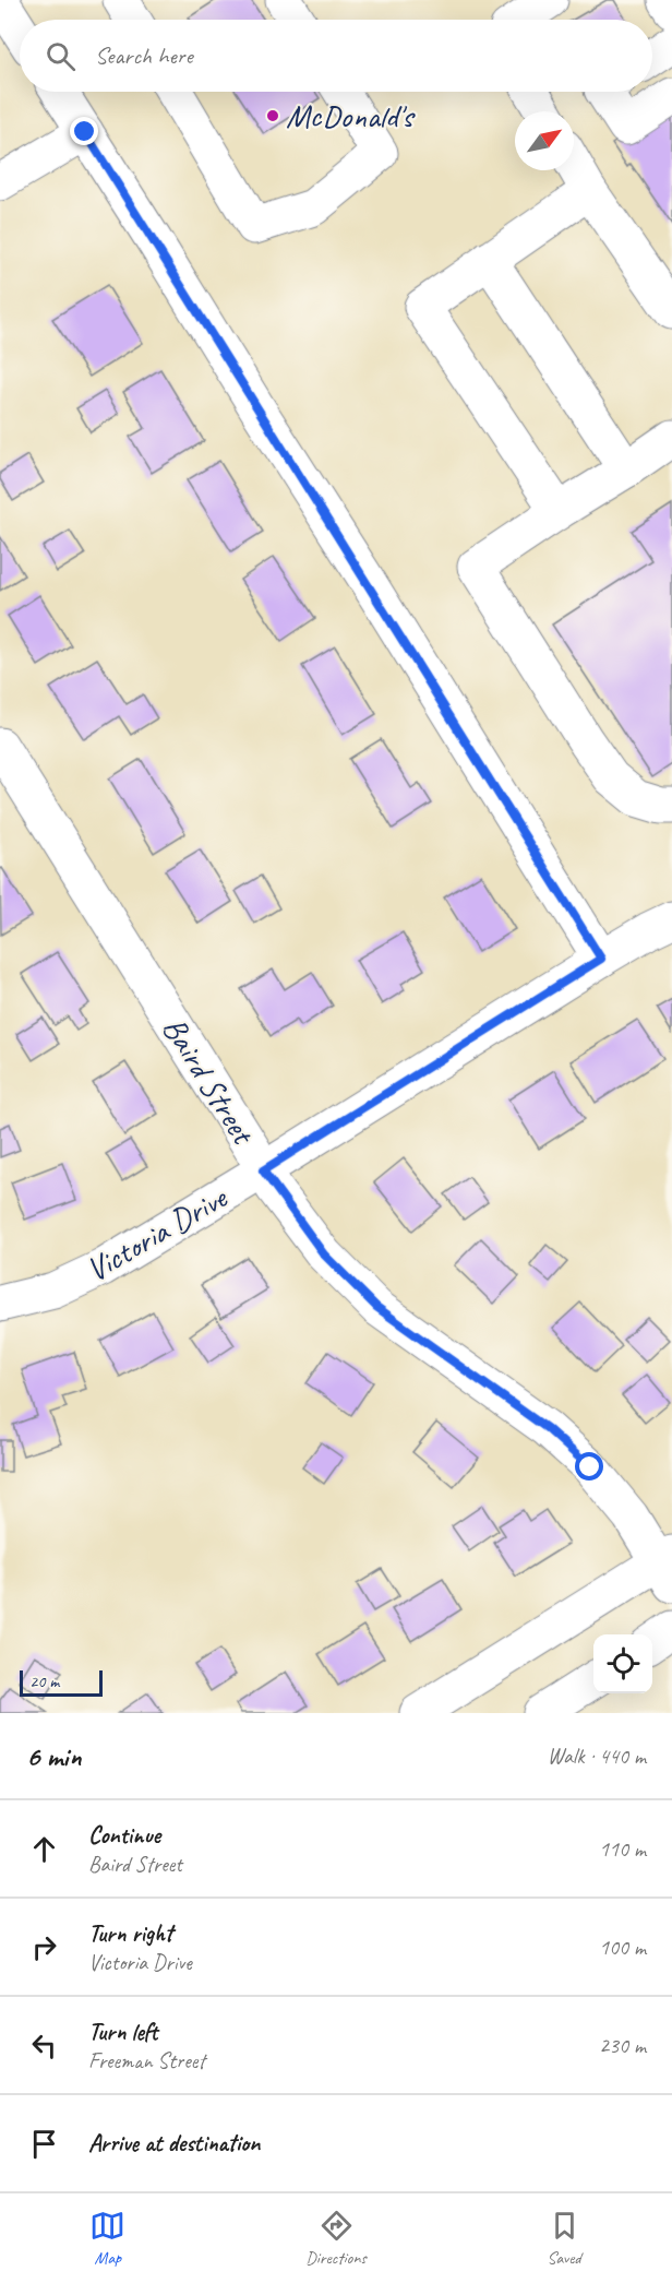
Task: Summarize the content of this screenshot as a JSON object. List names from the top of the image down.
{
  "streets": {
    "street": ["Baird Street", "Victoria Drive"]
  },
  "crossings": [
    ["Baird Street", "Victoria Drive"]
  ],
  "places": ["McDonald's"],
  "scale_bar": "20 m",
  "north": "top right",
  "page": {
    "search": "Search here",
    "scale": "20 m",
    "heading": ["6 min", "Walk · 440 m"],
    "list": [
      ["Continue", "Baird Street", "110 m"],
      ["Turn right", "Victoria Drive", "100 m"],
      ["Turn left", "Freeman Street", "230 m"],
      "Arrive at destination"
    ],
    "nav": ["Map", "Directions", "Saved"]
  }
}
